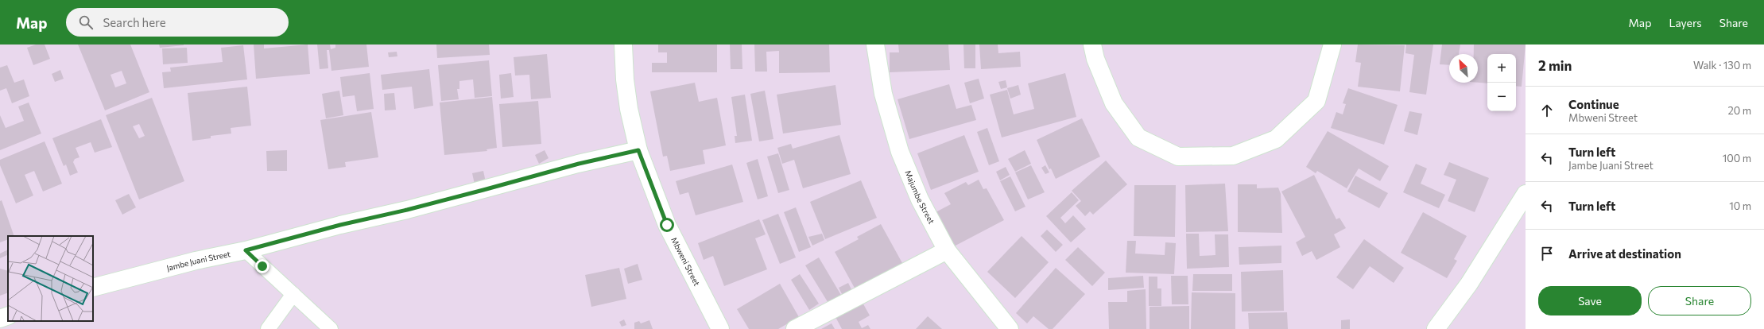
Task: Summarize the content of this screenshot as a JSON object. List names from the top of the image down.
{
  "streets": {
    "street": ["Majumbe Street", "Jambe Juani Street", "Mbweni Street"]
  },
  "crossings": [
    ["Jambe Juani Street", "Mbweni Street"]
  ],
  "north": "top left",
  "page": {
    "header": "Map",
    "search": "Search here",
    "nav": ["Map", "Layers", "Share"],
    "heading": ["2 min", "Walk · 130 m"],
    "map_buttons": ["+", "−"],
    "list": [
      ["Continue", "Mbweni Street", "20 m"],
      ["Turn left", "Jambe Juani Street", "100 m"],
      ["Turn left", "10 m"],
      "Arrive at destination"
    ],
    "buttons": ["Save", "Share"]
  }
}
